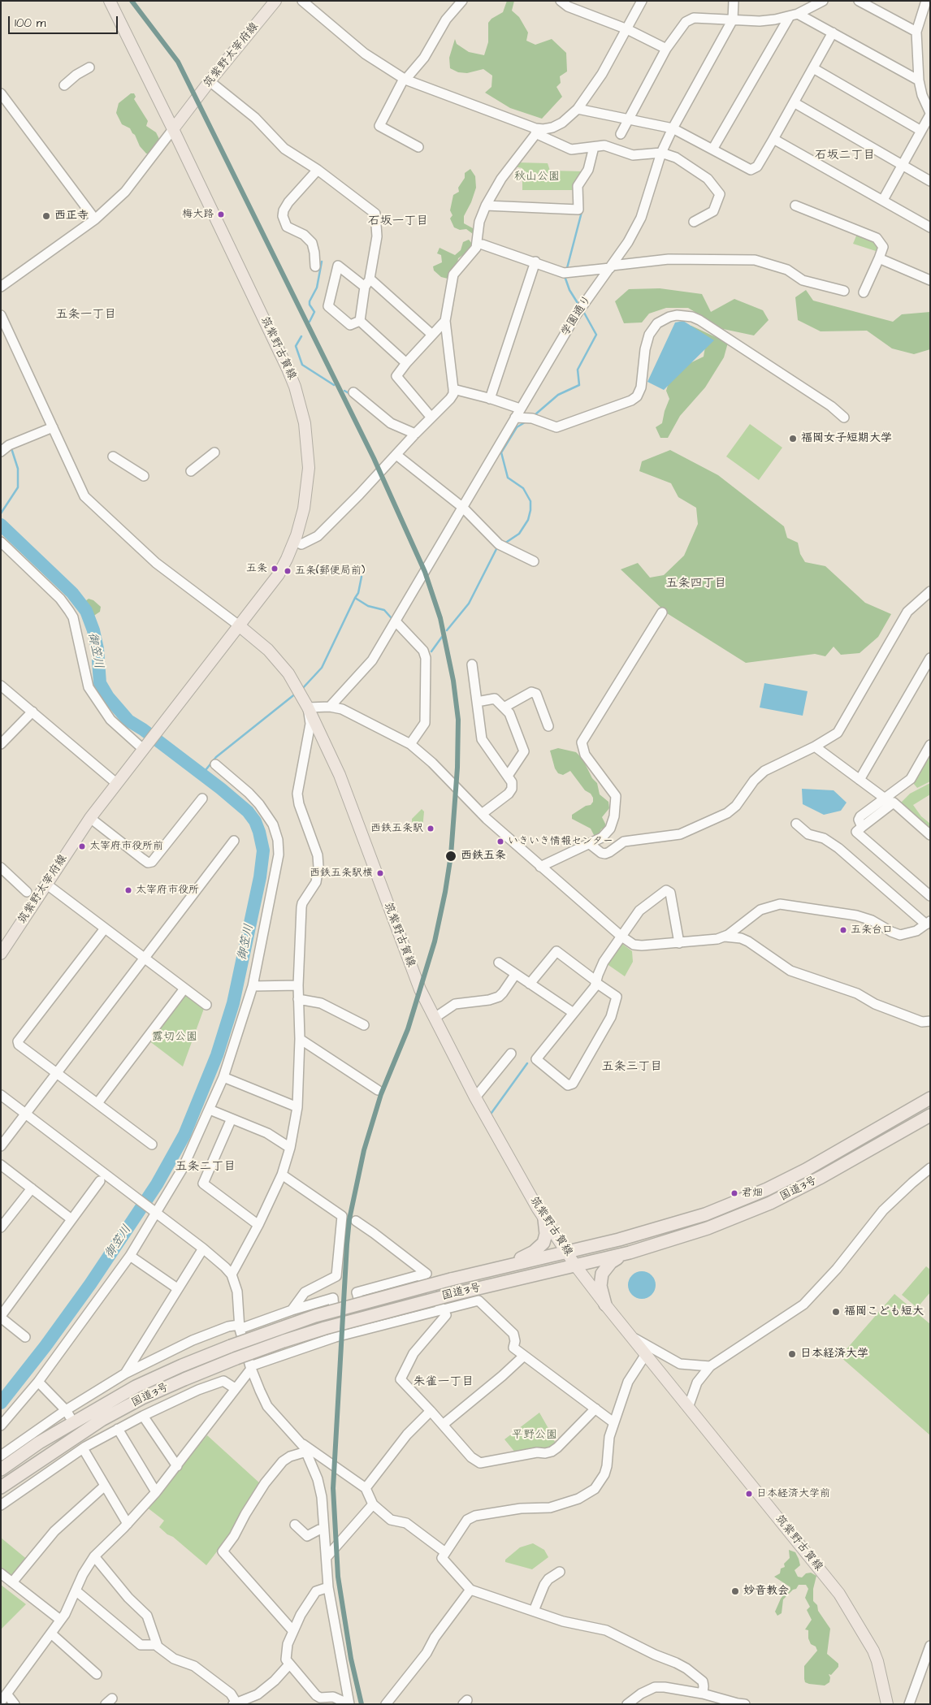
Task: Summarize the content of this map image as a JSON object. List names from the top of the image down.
{
  "streets": {
    "highway": ["国道3号"],
    "main road": ["筑紫野太宰府線", "筑紫野古賀線"],
    "street": ["学園通り"]
  },
  "crossings": [
    ["筑紫野太宰府線", "筑紫野古賀線"],
    ["筑紫野古賀線", "国道3号"]
  ],
  "districts": [
    "石坂二丁目",
    "石坂一丁目",
    "五条一丁目",
    "五条四丁目",
    "五条三丁目",
    "五条二丁目",
    "朱雀一丁目"
  ],
  "water": ["御笠川"],
  "parks": ["秋山公園", "露切公園", "平野公園"],
  "places": [
    "梅大路",
    "西正寺",
    "福岡女子短期大学",
    "五条",
    "五条(郵便局前)",
    "西鉄五条駅",
    "いきいき情報センター",
    "太宰府市役所前",
    "西鉄五条",
    "西鉄五条駅横",
    "太宰府市役所",
    "五条台口",
    "君畑",
    "福岡こども短大",
    "日本経済大学",
    "日本経済大学前",
    "妙音教会"
  ],
  "scale_bar": "100 m"
}
